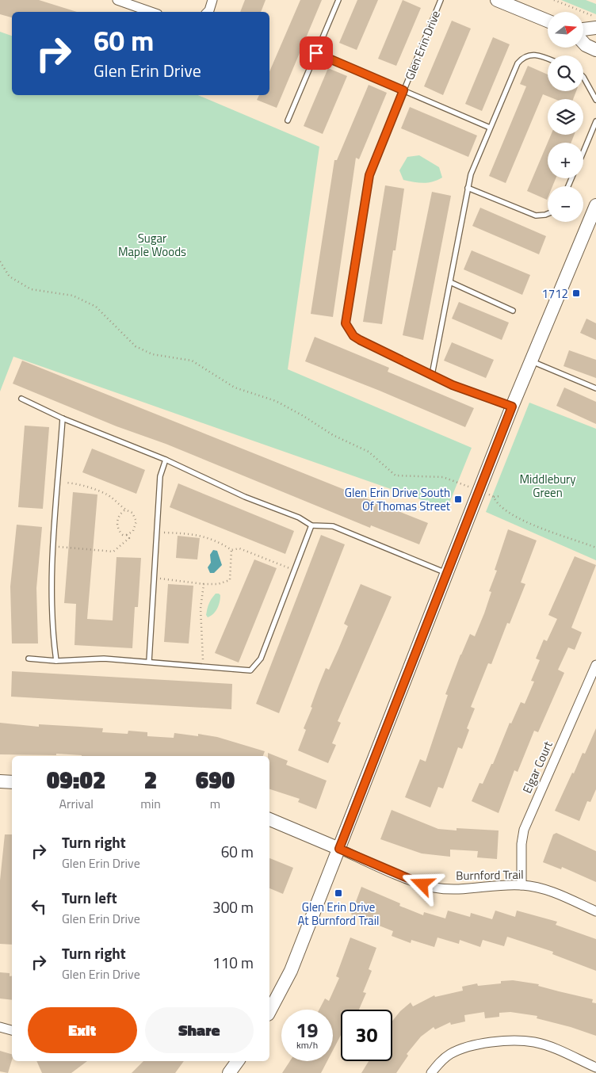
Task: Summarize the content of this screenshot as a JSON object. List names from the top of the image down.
{
  "streets": {
    "street": ["Elgar Court", "Burnford Trail"],
    "lane": ["Glen Erin Drive"]
  },
  "crossings": [
    ["Elgar Court", "Burnford Trail"]
  ],
  "parks": ["Sugar Maple Woods", "Middlebury Green"],
  "places": {
    "transit": ["1712", "Glen Erin Drive South Of Thomas Street", "Glen Erin Drive At Burnford Trail"]
  },
  "north": "right",
  "page": {
    "map_buttons": ["+", "−"],
    "turn": ["60 m", "Glen Erin Drive"],
    "eta": [
      "09:02",
      "Arrival",
      "2",
      "min",
      "690",
      "m"
    ],
    "list": [
      {
        "name": "Turn right",
        "note": "Glen Erin Drive",
        "value": "60 m"
      },
      {
        "name": "Turn left",
        "note": "Glen Erin Drive",
        "value": "300 m"
      },
      {
        "name": "Turn right",
        "note": "Glen Erin Drive",
        "value": "110 m"
      }
    ],
    "buttons": ["Exit", "Share"],
    "speed": "19 km/h",
    "limit": "30"
  }
}
